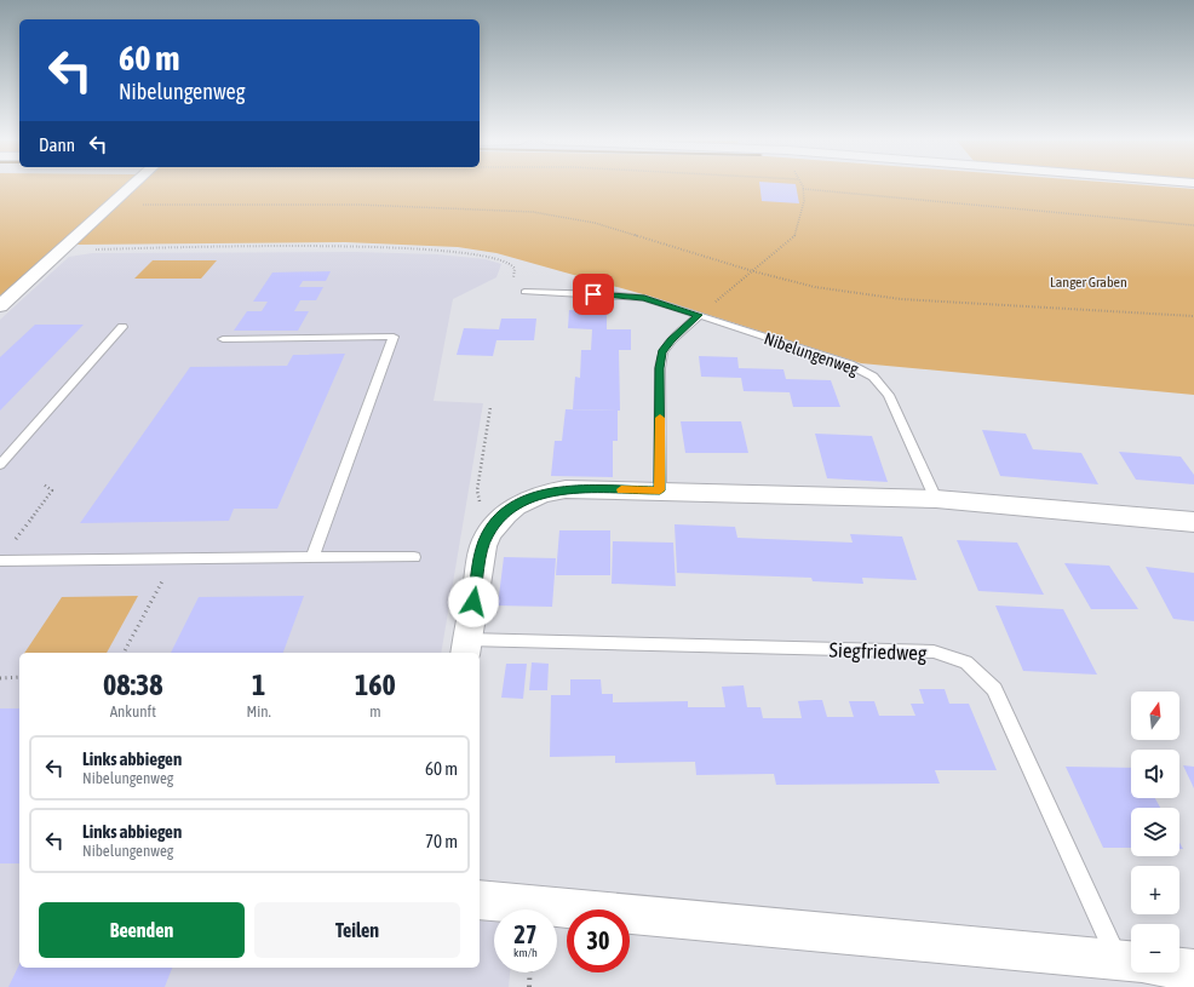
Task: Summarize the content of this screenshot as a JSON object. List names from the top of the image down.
{
  "streets": {
    "lane": ["Nibelungenweg", "Siegfriedweg"]
  },
  "parks": ["Langer Graben"],
  "north": "top",
  "page": {
    "turn": ["60 m", "Nibelungenweg"],
    "then": "Dann",
    "eta": [
      "08:38",
      "Ankunft",
      "1",
      "Min.",
      "160",
      "m"
    ],
    "map_buttons": ["+", "−"],
    "list": [
      {
        "name": "Links abbiegen",
        "note": "Nibelungenweg",
        "value": "60 m"
      },
      {
        "name": "Links abbiegen",
        "note": "Nibelungenweg",
        "value": "70 m"
      }
    ],
    "buttons": ["Beenden", "Teilen"],
    "speed": "27 km/h",
    "limit": "30"
  }
}
